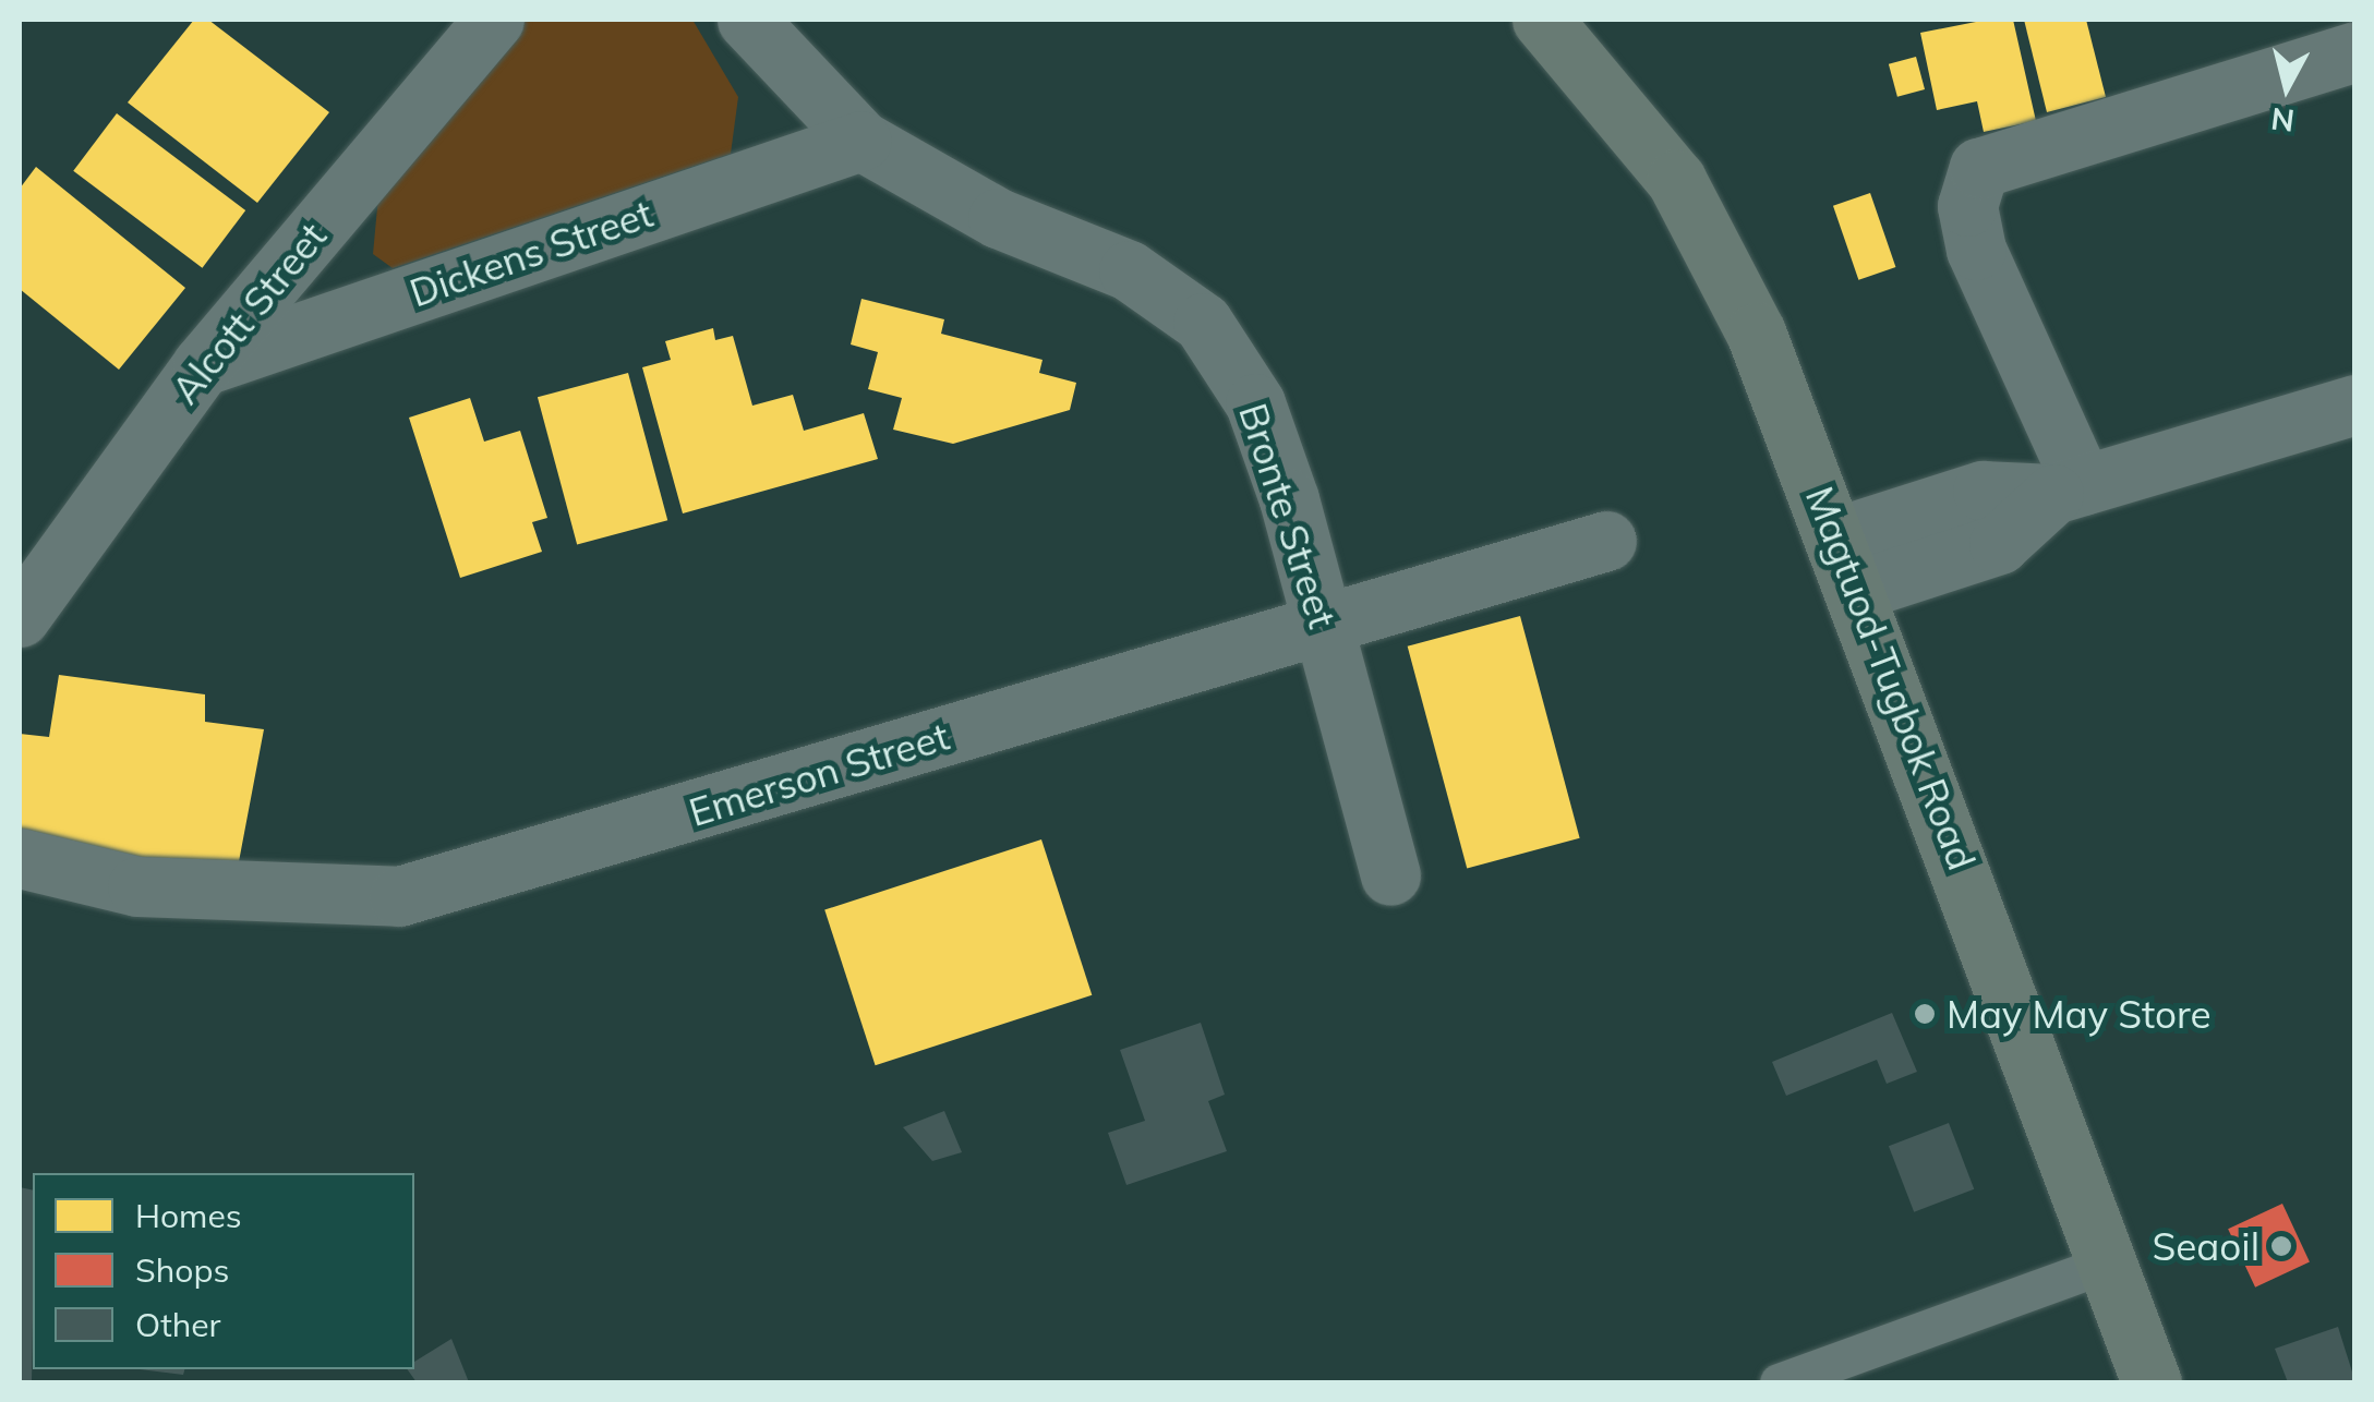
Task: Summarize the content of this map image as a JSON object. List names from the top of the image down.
{
  "streets": {
    "main road": ["Magtuod-Tugbok Road"],
    "street": [
      "Dickens Street",
      "Alcott Street",
      "Bronte Street",
      "Emerson Street"
    ]
  },
  "crossings": [
    ["Dickens Street", "Alcott Street"],
    ["Dickens Street", "Bronte Street"],
    ["Bronte Street", "Emerson Street"]
  ],
  "places": ["May May Store", "Seaoil"],
  "legend": ["Homes", "Shops", "Other"],
  "north": "bottom"
}
